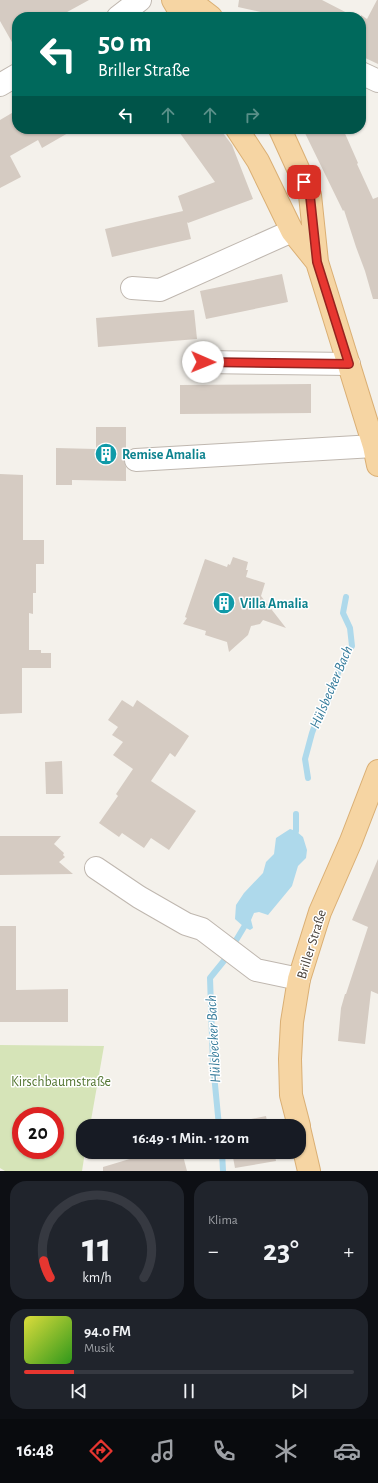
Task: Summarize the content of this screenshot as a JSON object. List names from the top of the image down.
{
  "streets": {
    "main road": ["Briller Straße"]
  },
  "water": ["Hülsbecker Bach"],
  "parks": ["Kirschbaumstraße"],
  "places": {
    "building": ["Remise Amalia", "Villa Amalia"]
  },
  "page": {
    "turn": ["50 m", "Briller Straße"],
    "limit": "20",
    "trip": "16:49 · 1 Min. · 120 m",
    "tile": "Klima",
    "heat": ["−", "23°", "+"],
    "song": ["94.0 FM", "Musik"],
    "tabs": "16:48",
    "gauge": ["11", "km/h"]
  }
}
